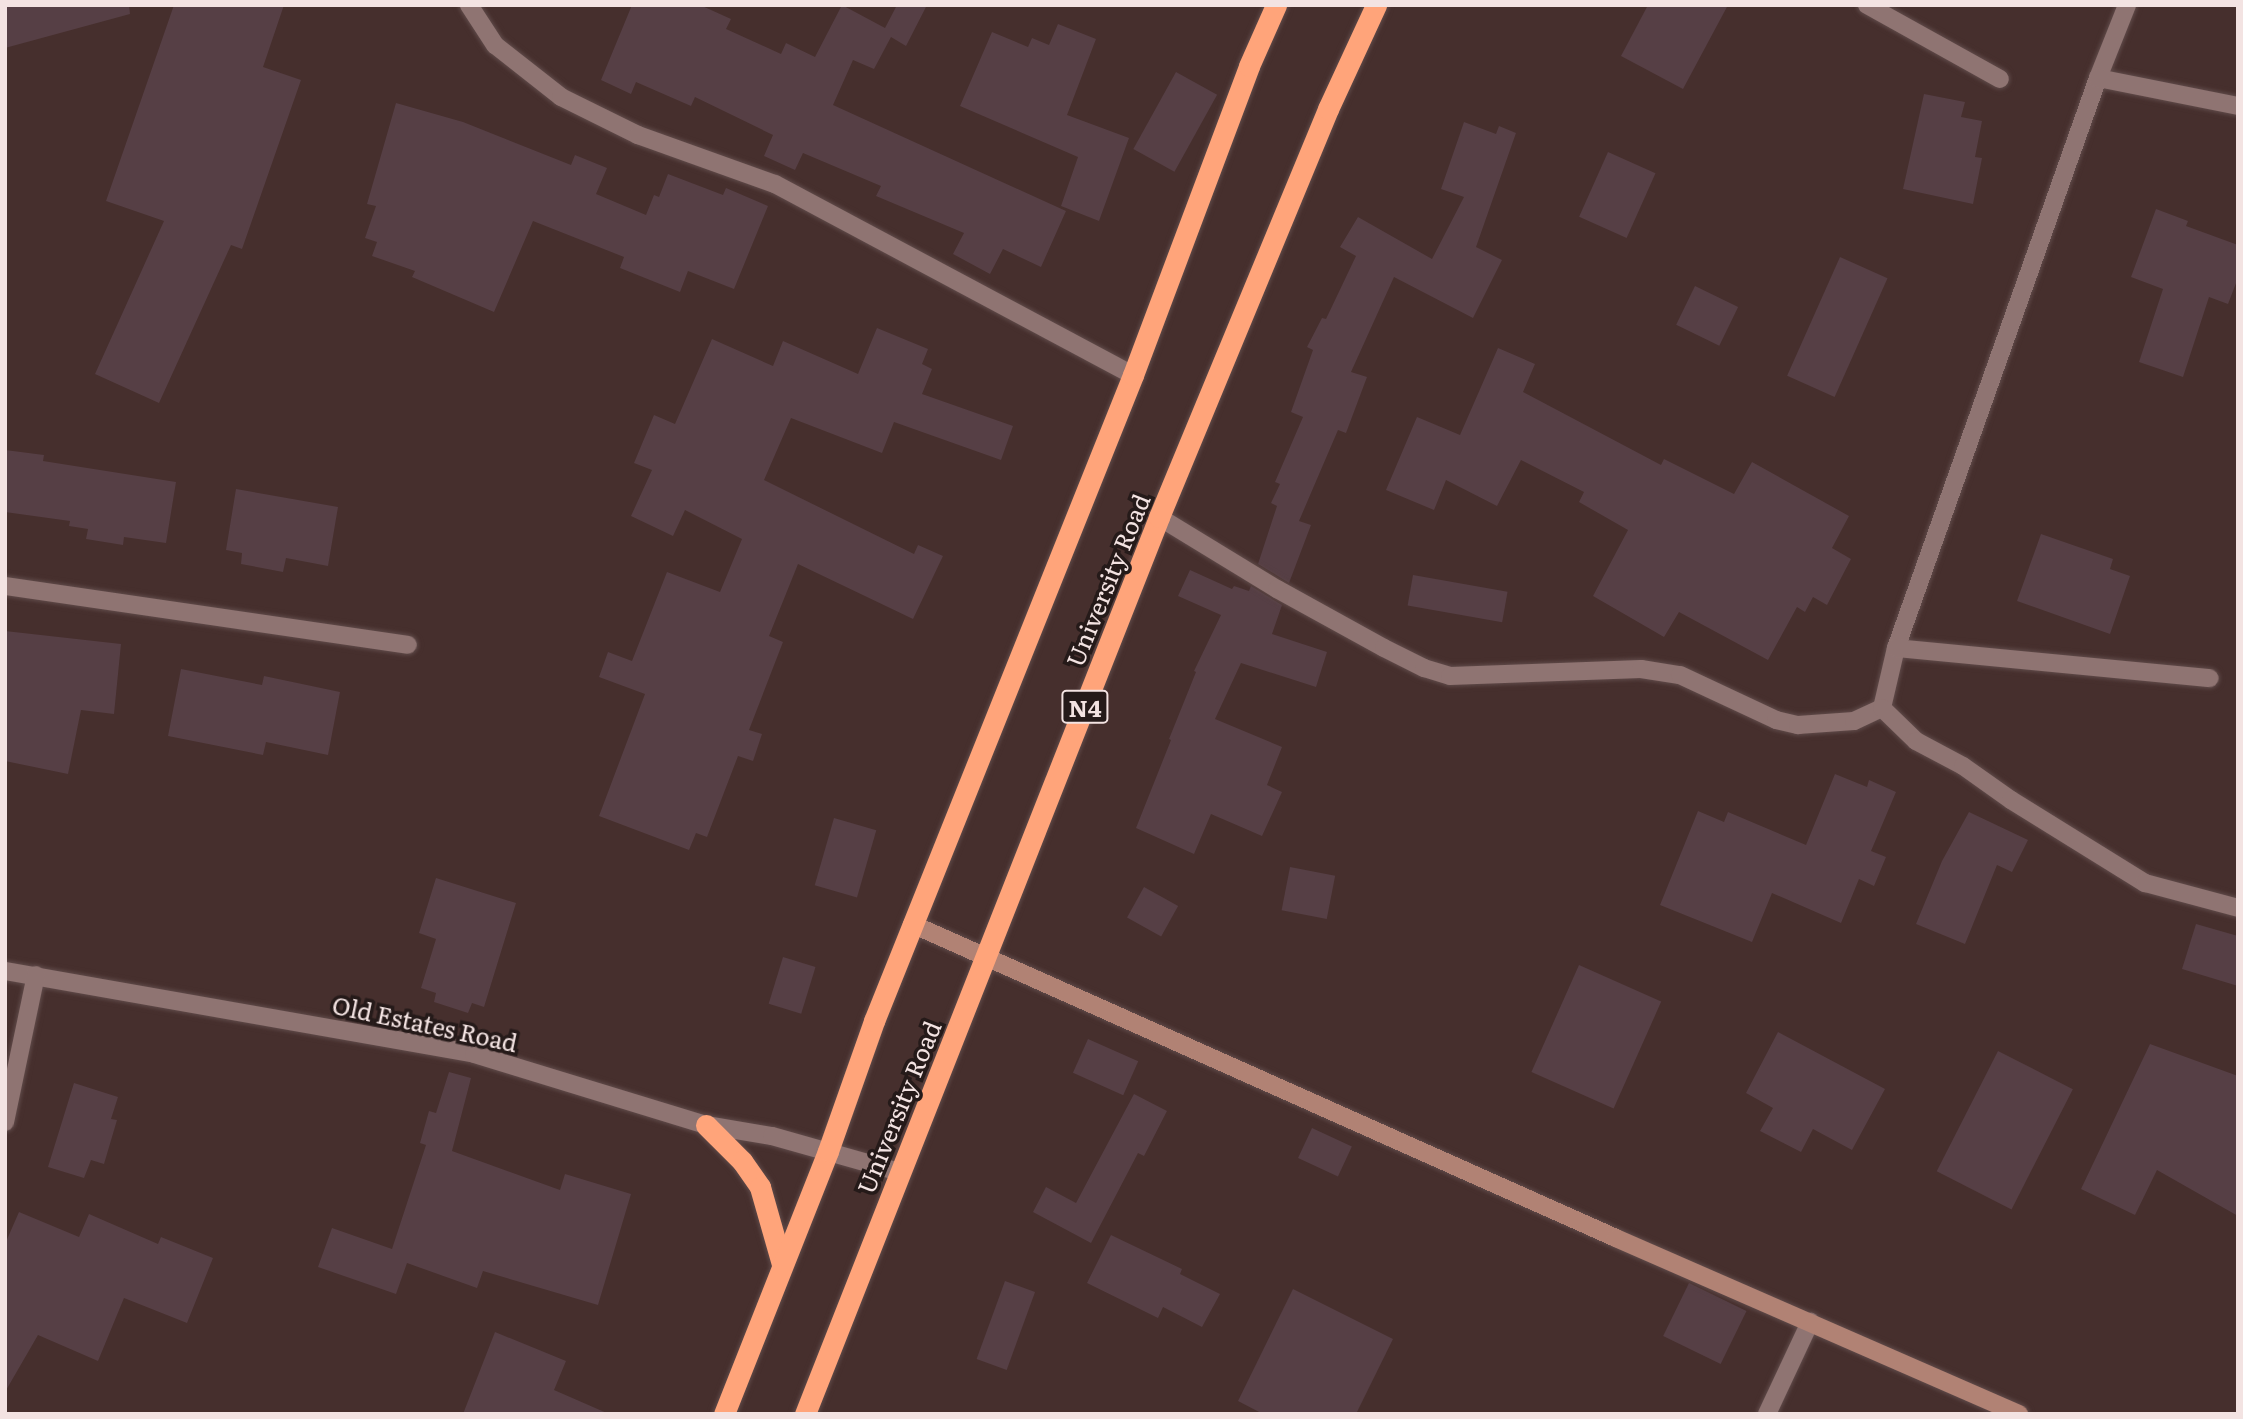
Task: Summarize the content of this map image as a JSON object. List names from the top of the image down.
{
  "streets": {
    "highway": ["University Road", "N4"],
    "street": ["Old Estates Road"]
  },
  "crossings": [
    ["University Road", "Old Estates Road"]
  ]
}
